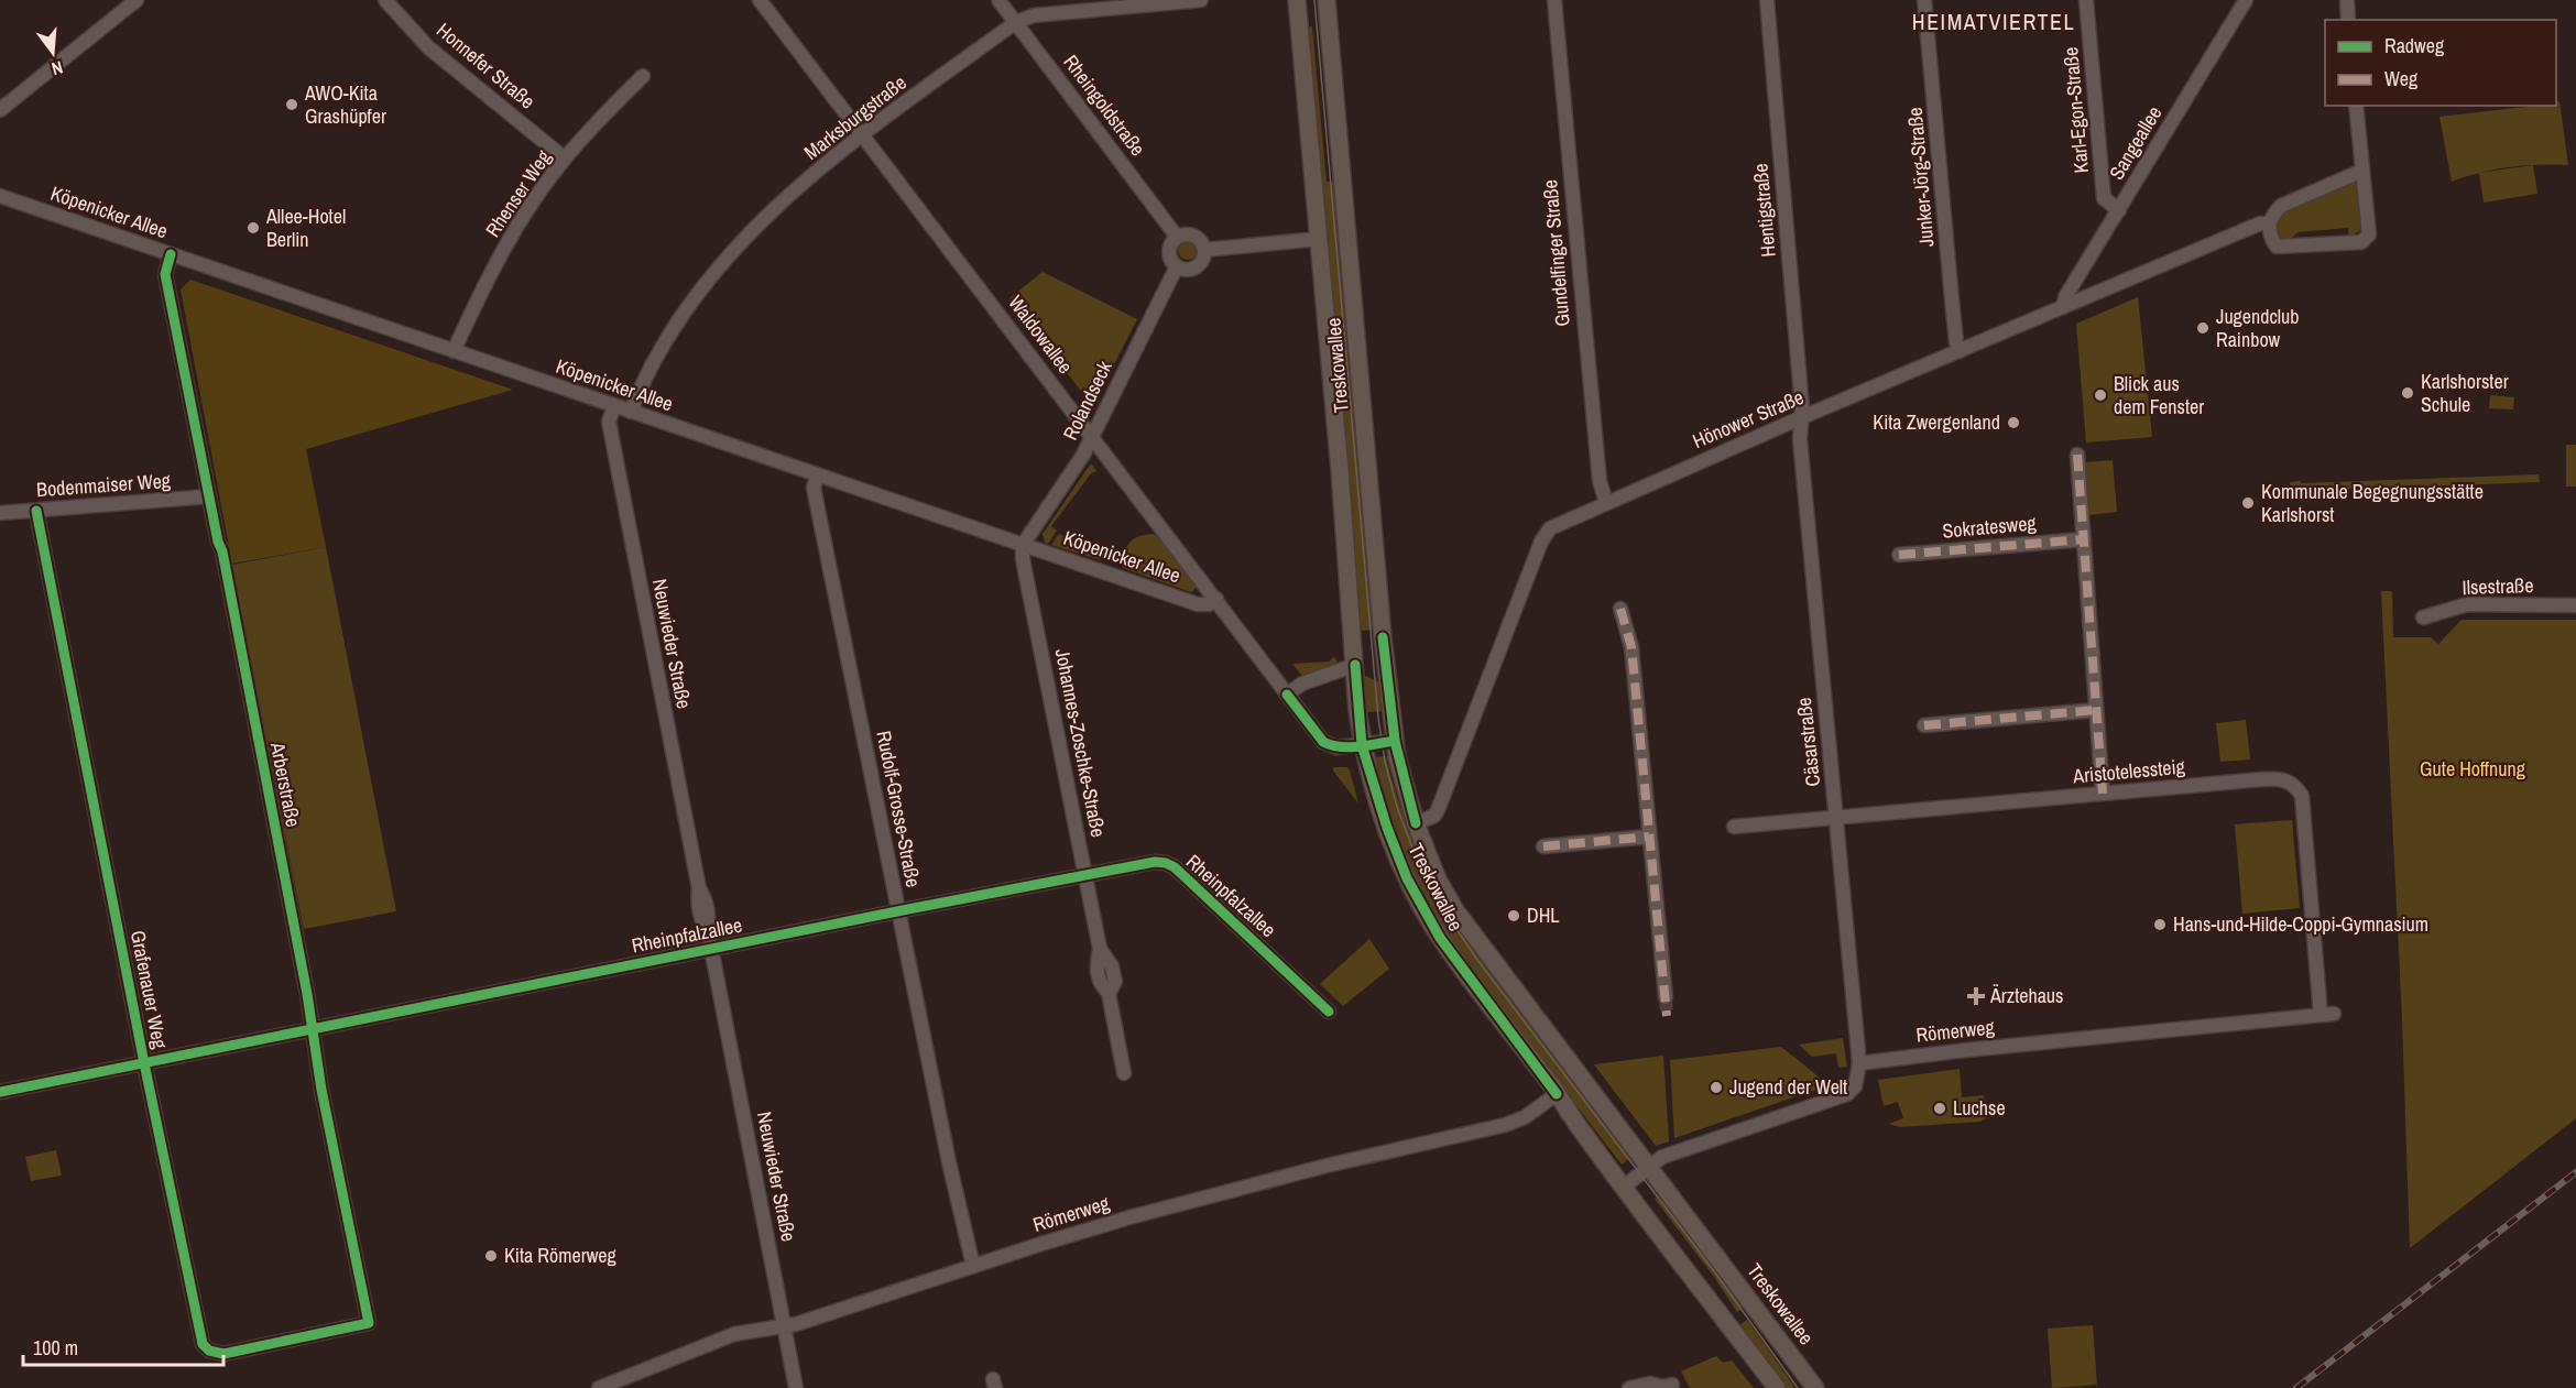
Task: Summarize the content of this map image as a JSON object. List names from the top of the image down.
{
  "streets": {
    "main road": ["Treskowallee"],
    "street": [
      "Honnefer Straße",
      "Rheingoldstraße",
      "Karl-Egon-Straße",
      "Marksburgstraße",
      "Sangeallee",
      "Junker-Jörg-Straße",
      "Rhenser Weg",
      "Hentigstraße",
      "Köpenicker Allee",
      "Gundelfinger Straße",
      "Waldowallee",
      "Rolandseck",
      "Hönower Straße",
      "Bodenmaiser Weg",
      "Sokratesweg",
      "Ilsestraße",
      "Neuwieder Straße",
      "Cäsarstraße",
      "Johannes-Zoschke-Straße",
      "Aristotelessteig",
      "Arberstraße",
      "Rudolf-Grosse-Straße",
      "Rheinpfalzallee",
      "Grafenauer Weg",
      "Römerweg"
    ]
  },
  "crossings": [
    ["Honnefer Straße", "Rhenser Weg"],
    ["Rheingoldstraße", "Marksburgstraße"],
    ["Rheingoldstraße", "Rolandseck"],
    ["Karl-Egon-Straße", "Sangeallee"],
    ["Marksburgstraße", "Köpenicker Allee"],
    ["Marksburgstraße", "Waldowallee"],
    ["Sangeallee", "Hönower Straße"],
    ["Junker-Jörg-Straße", "Hönower Straße"],
    ["Rhenser Weg", "Köpenicker Allee"],
    ["Hentigstraße", "Hönower Straße"],
    ["Hentigstraße", "Cäsarstraße"],
    ["Köpenicker Allee", "Waldowallee"],
    ["Köpenicker Allee", "Rolandseck"],
    ["Köpenicker Allee", "Neuwieder Straße"],
    ["Köpenicker Allee", "Johannes-Zoschke-Straße"],
    ["Köpenicker Allee", "Arberstraße"],
    ["Köpenicker Allee", "Rudolf-Grosse-Straße"],
    ["Gundelfinger Straße", "Hönower Straße"],
    ["Waldowallee", "Treskowallee"],
    ["Waldowallee", "Rolandseck"],
    ["Treskowallee", "Hönower Straße"],
    ["Treskowallee", "Römerweg"],
    ["Rolandseck", "Johannes-Zoschke-Straße"],
    ["Hönower Straße", "Cäsarstraße"],
    ["Bodenmaiser Weg", "Arberstraße"],
    ["Bodenmaiser Weg", "Grafenauer Weg"],
    ["Neuwieder Straße", "Rheinpfalzallee"],
    ["Neuwieder Straße", "Römerweg"],
    ["Cäsarstraße", "Aristotelessteig"],
    ["Cäsarstraße", "Römerweg"],
    ["Johannes-Zoschke-Straße", "Rheinpfalzallee"],
    ["Aristotelessteig", "Römerweg"],
    ["Arberstraße", "Rheinpfalzallee"],
    ["Arberstraße", "Grafenauer Weg"],
    ["Rudolf-Grosse-Straße", "Rheinpfalzallee"],
    ["Rudolf-Grosse-Straße", "Römerweg"],
    ["Rheinpfalzallee", "Grafenauer Weg"]
  ],
  "districts": ["HEIMATVIERTEL"],
  "parks": ["Gute Hoffnung"],
  "places": {
    "other": [
      "AWO-Kita Grashüpfer",
      "Allee-Hotel Berlin",
      "Jugendclub Rainbow",
      "Karlshorster Schule",
      "Blick aus dem Fenster",
      "Kita Zwergenland",
      "Kommunale Begegnungsstätte Karlshorst",
      "DHL",
      "Hans-und-Hilde-Coppi-Gymnasium",
      "Jugend der Welt",
      "Luchse",
      "Kita Römerweg"
    ],
    "health": ["Ärztehaus"]
  },
  "legend": ["Radweg", "Weg"],
  "scale_bar": "100 m",
  "north": "bottom"
}
